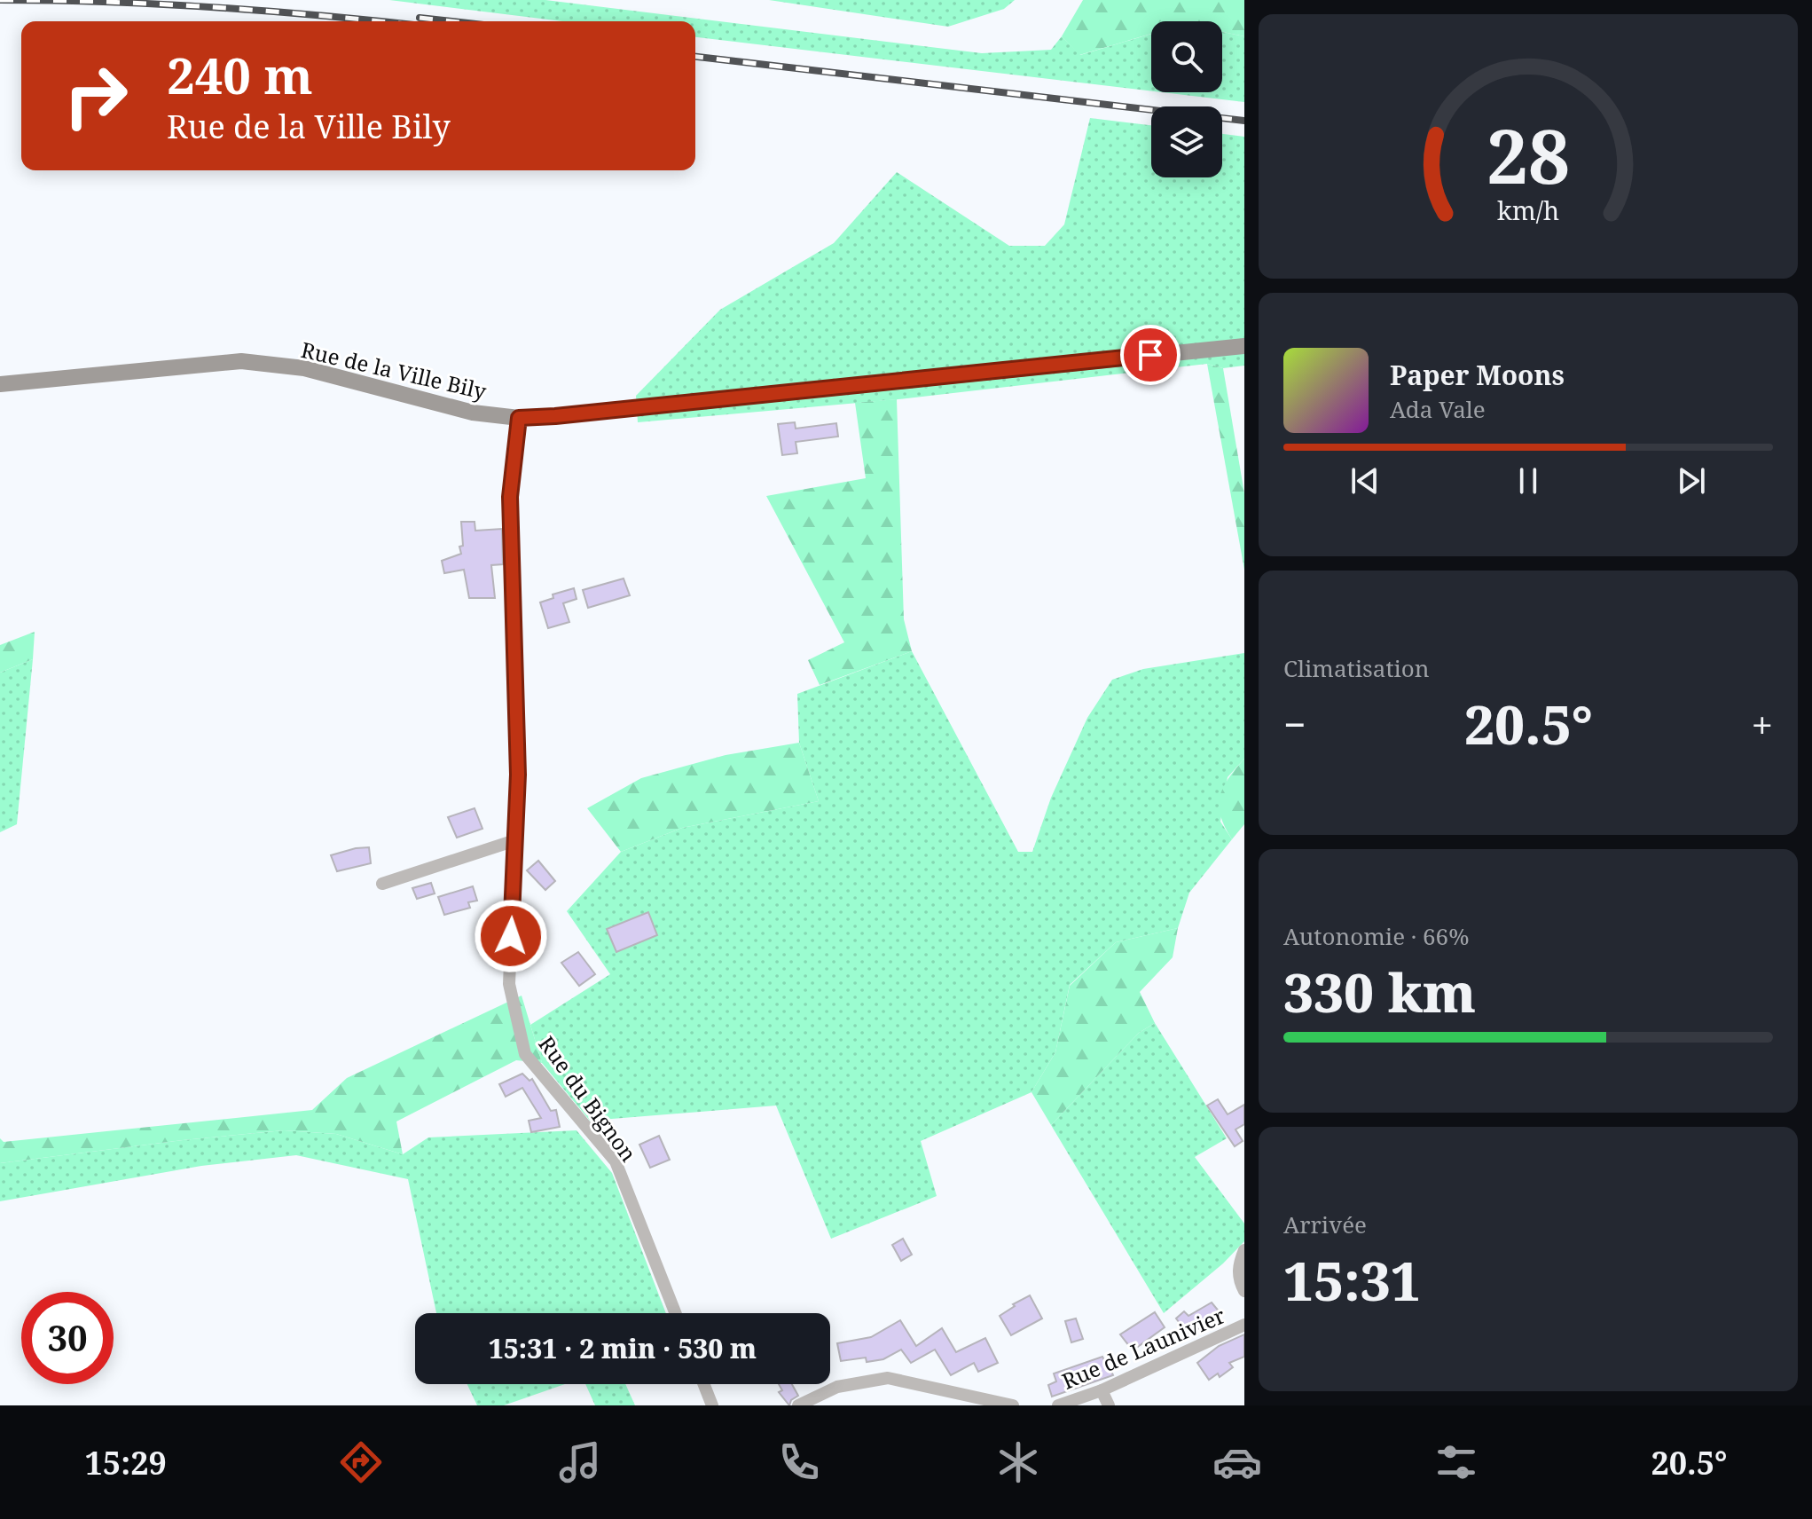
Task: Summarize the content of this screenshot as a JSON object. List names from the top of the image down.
{
  "streets": {
    "street": ["Rue de la Ville Bily", "Rue du Bignon", "Rue de Launivier"]
  },
  "crossings": [
    ["Rue de la Ville Bily", "Rue du Bignon"]
  ],
  "page": {
    "turn": ["240 m", "Rue de la Ville Bily"],
    "song": ["Paper Moons", "Ada Vale"],
    "tile": [
      "Climatisation",
      ["Autonomie · 66%", "330 km"],
      ["Arrivée", "15:31"]
    ],
    "heat": ["−", "20.5°", "+"],
    "limit": "30",
    "trip": "15:31 · 2 min · 530 m",
    "tabs": ["15:29", "20.5°"],
    "gauge": ["28", "km/h"]
  }
}
